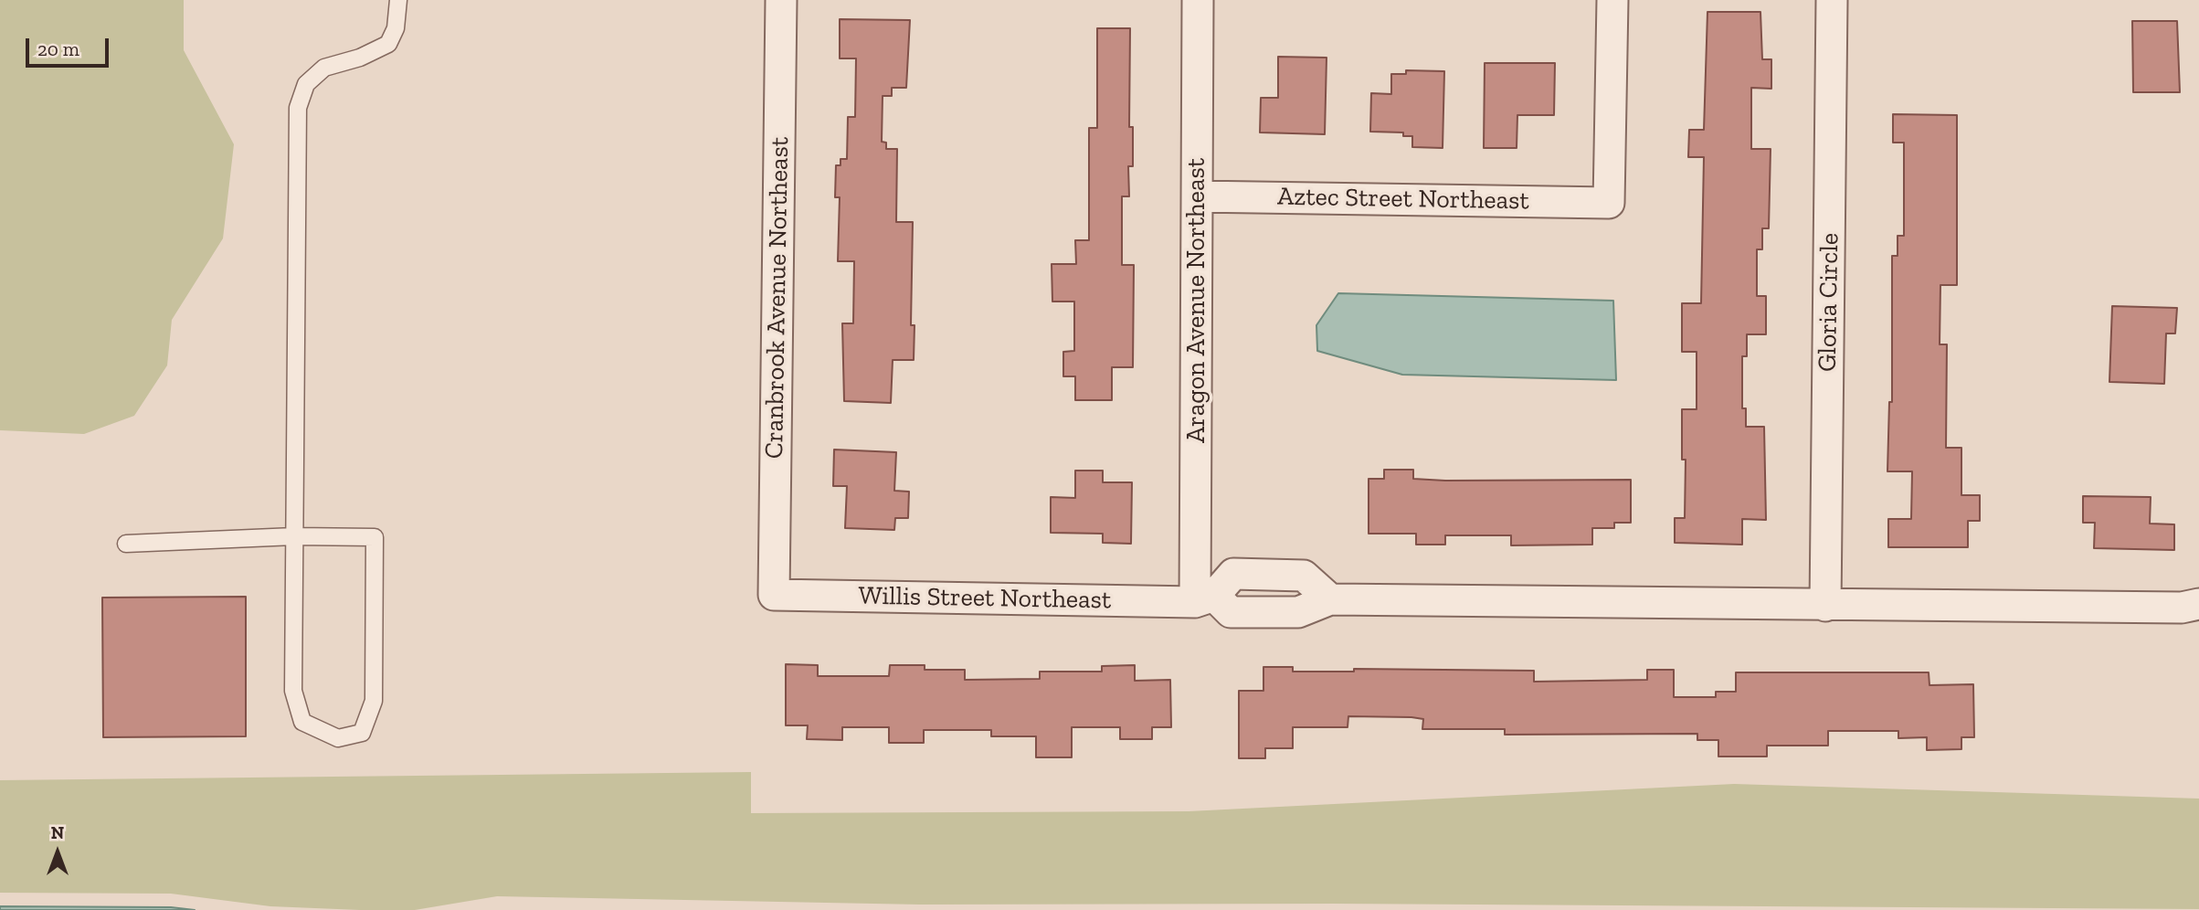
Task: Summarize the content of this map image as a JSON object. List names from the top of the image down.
{
  "streets": {
    "street": [
      "Aztec Street Northeast",
      "Cranbrook Avenue Northeast",
      "Aragon Avenue Northeast",
      "Gloria Circle",
      "Willis Street Northeast"
    ]
  },
  "crossings": [
    ["Aztec Street Northeast", "Aragon Avenue Northeast"],
    ["Cranbrook Avenue Northeast", "Willis Street Northeast"],
    ["Aragon Avenue Northeast", "Willis Street Northeast"]
  ],
  "scale_bar": "20 m",
  "north": "top"
}
